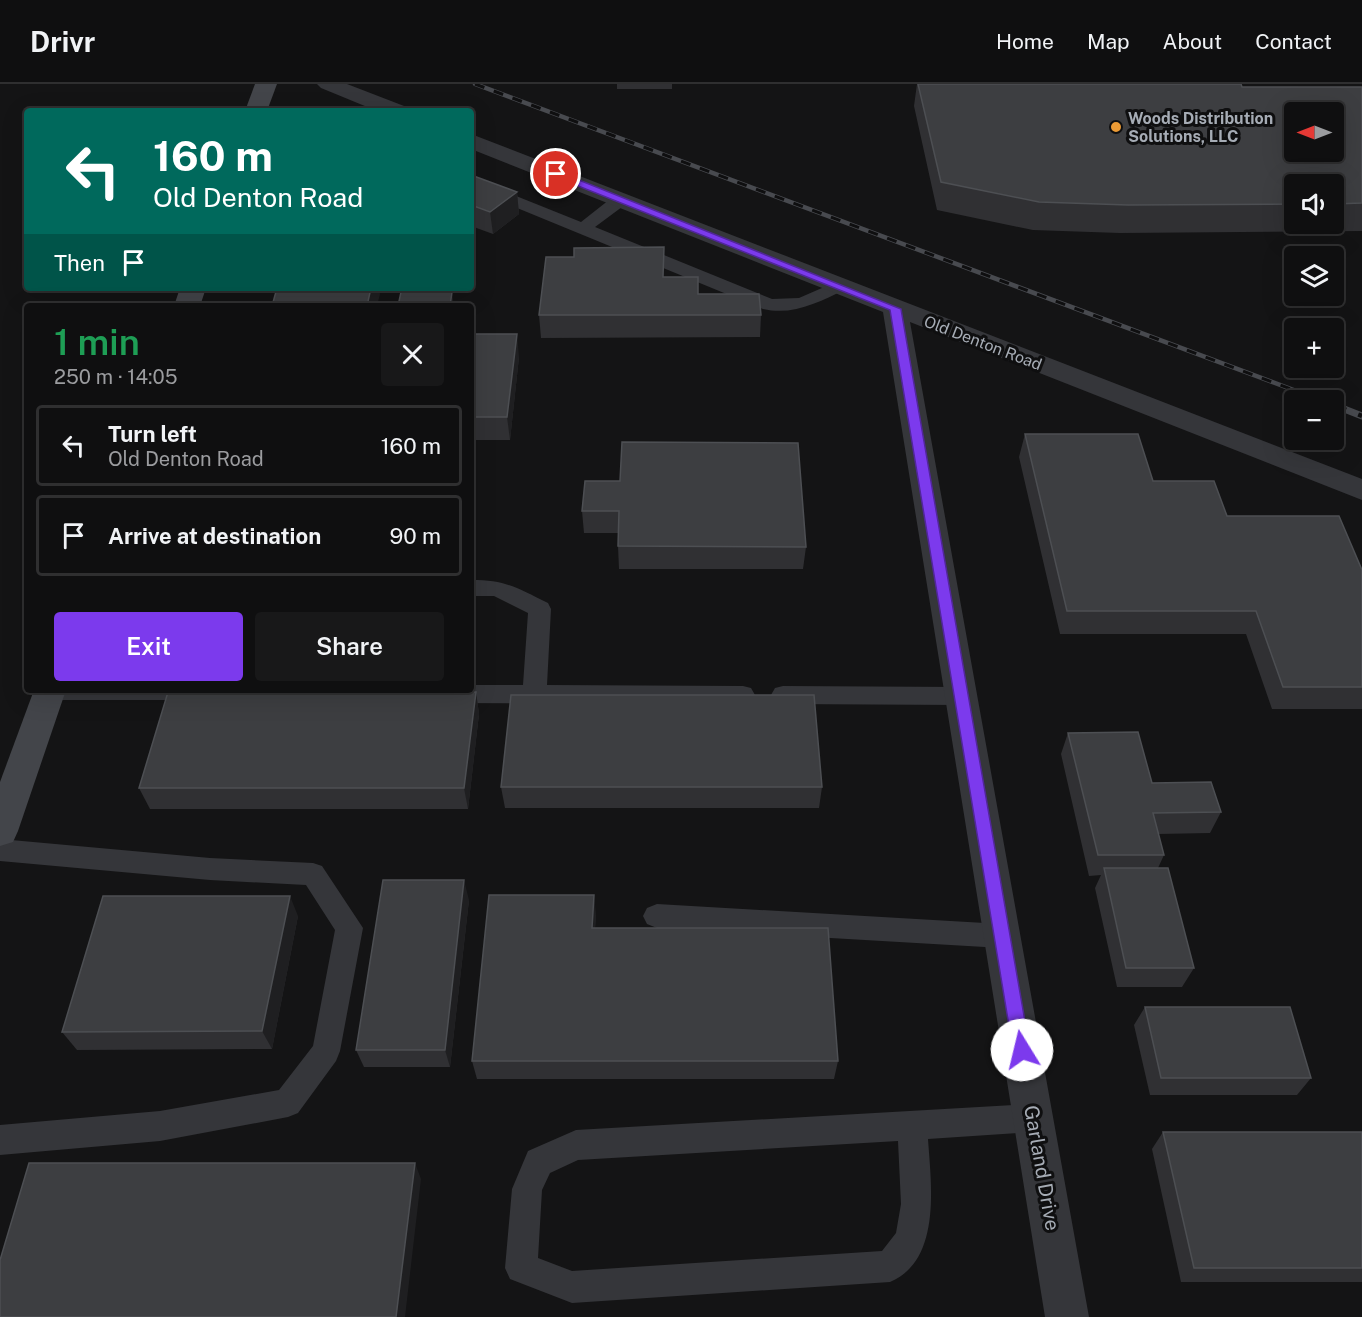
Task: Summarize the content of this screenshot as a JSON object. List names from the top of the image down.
{
  "streets": {
    "street": ["Old Denton Road", "Garland Drive"]
  },
  "crossings": [
    ["Old Denton Road", "Garland Drive"]
  ],
  "places": ["Woods Distribution Solutions, LLC"],
  "north": "left",
  "page": {
    "header": "Drivr",
    "nav": [
      "Home",
      "Map",
      "About",
      "Contact"
    ],
    "map_buttons": ["+", "−"],
    "turn": ["160 m", "Old Denton Road"],
    "then": "Then",
    "heading": ["1 min", "250 m · 14:05"],
    "list": [
      {
        "name": "Turn left",
        "note": "Old Denton Road",
        "value": "160 m"
      },
      {
        "name": "Arrive at destination",
        "value": "90 m"
      }
    ],
    "buttons": ["Exit", "Share"]
  }
}
